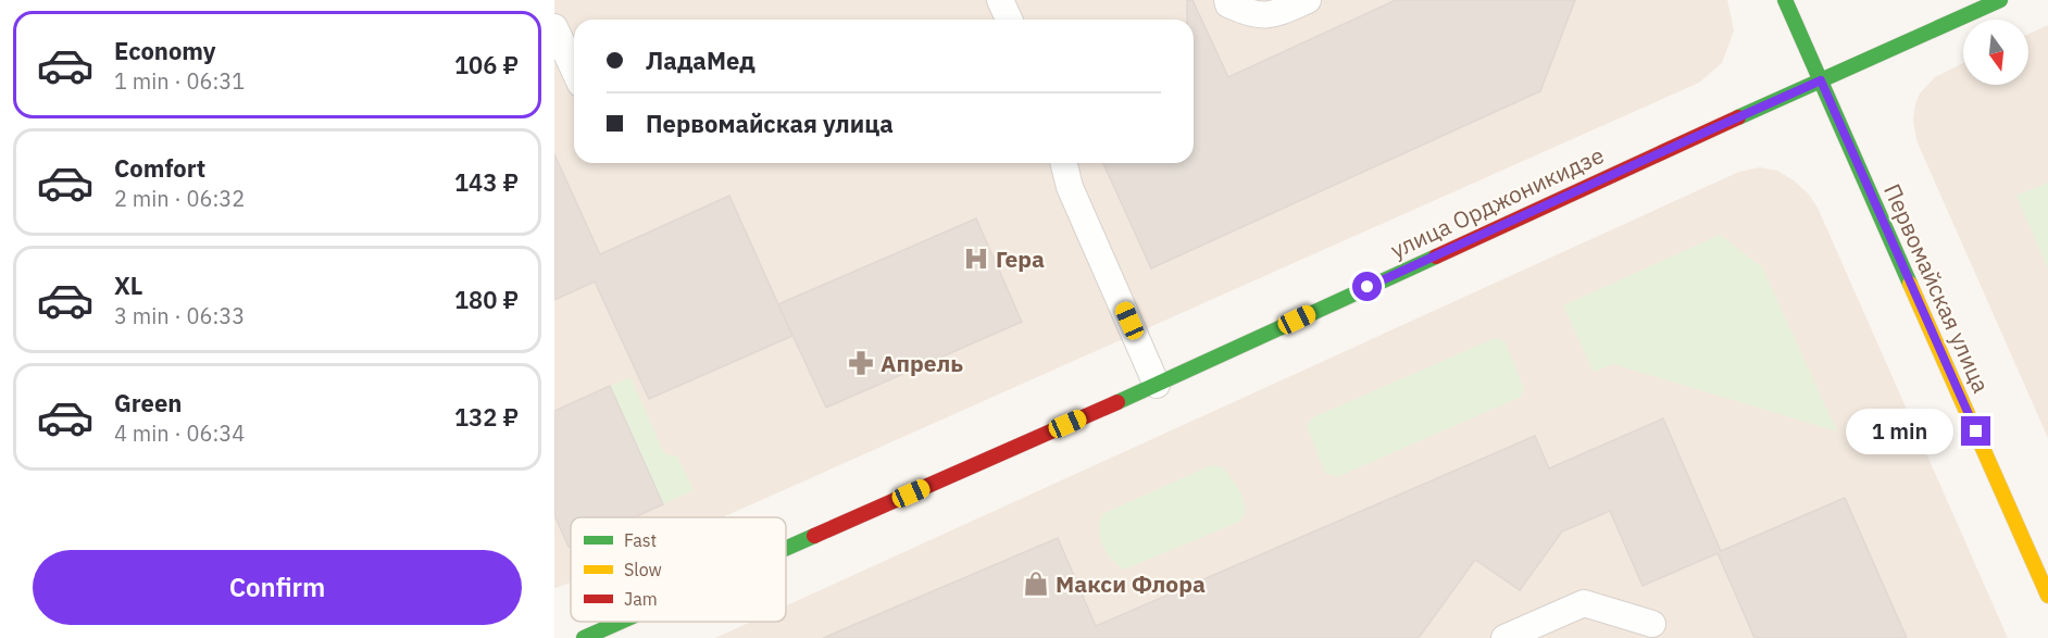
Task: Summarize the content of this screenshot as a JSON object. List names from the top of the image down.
{
  "streets": {
    "main road": ["улица Орджоникидзе", "Первомайская улица"]
  },
  "crossings": [
    ["улица Орджоникидзе", "Первомайская улица"]
  ],
  "places": {
    "hospital": ["Гера"],
    "pharmacy": ["Апрель"],
    "shop": ["Макси Флора"]
  },
  "legend": ["Fast", "Slow", "Jam"],
  "north": "bottom",
  "page": {
    "list": [
      {
        "name": "Economy",
        "note": "1 min · 06:31",
        "value": "106 ₽"
      },
      {
        "name": "Comfort",
        "note": "2 min · 06:32",
        "value": "143 ₽"
      },
      {
        "name": "XL",
        "note": "3 min · 06:33",
        "value": "180 ₽"
      },
      {
        "name": "Green",
        "note": "4 min · 06:34",
        "value": "132 ₽"
      }
    ],
    "banner": ["ЛадаМед", "Первомайская улица"],
    "bubble": "1 min",
    "buttons": "Confirm"
  }
}
